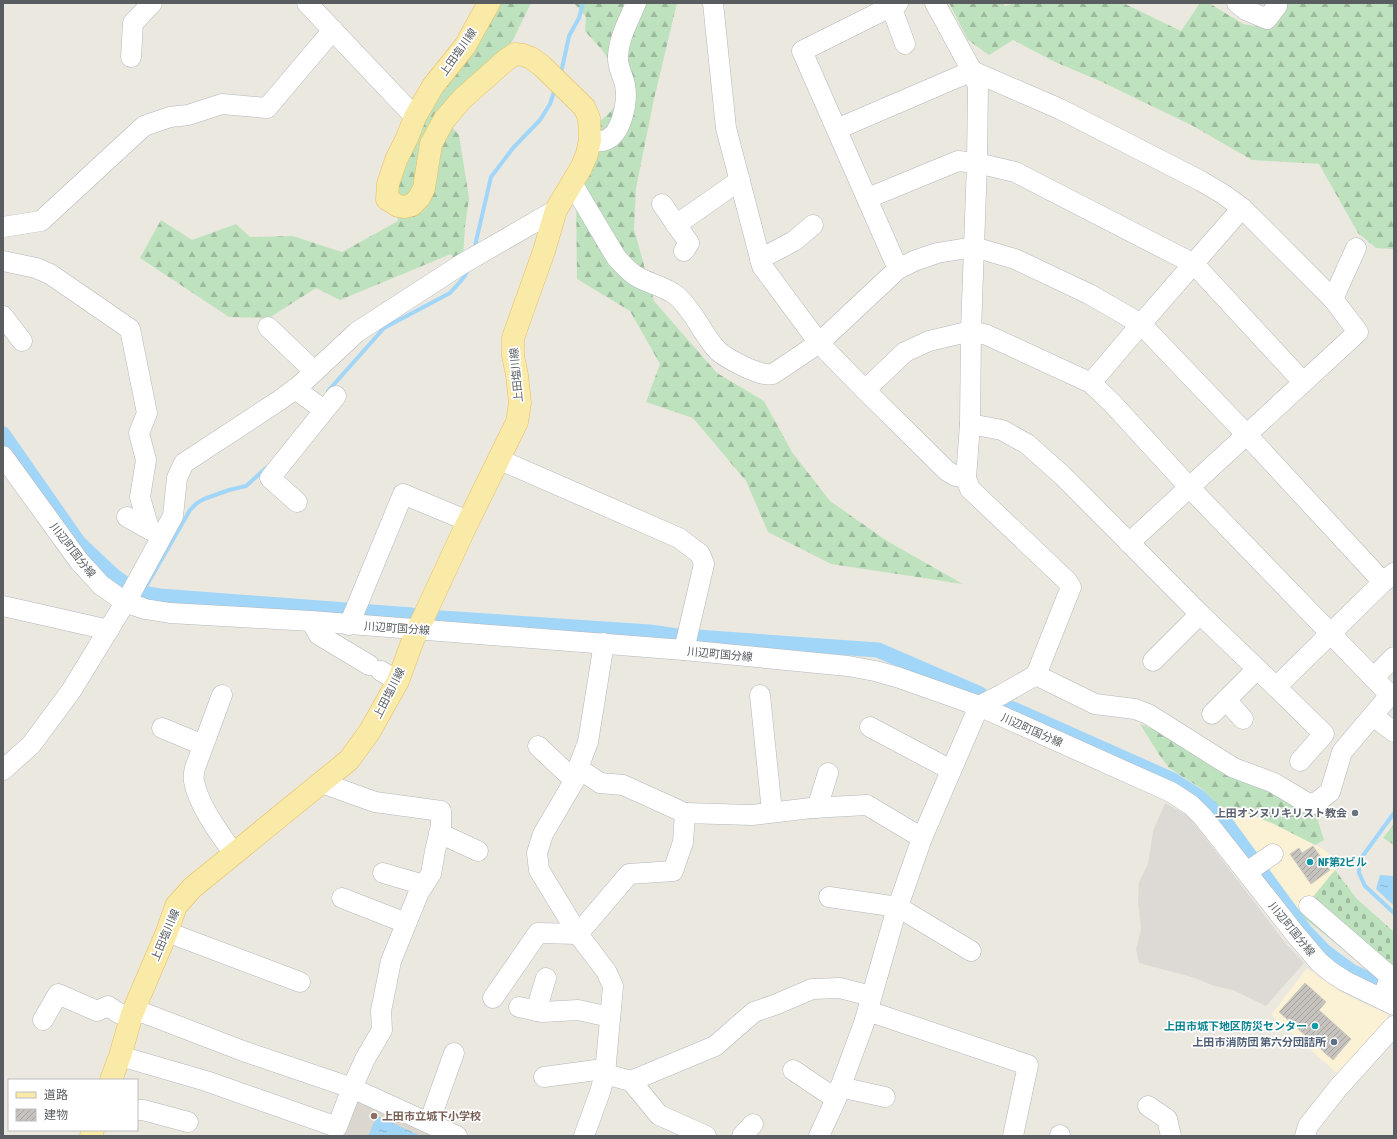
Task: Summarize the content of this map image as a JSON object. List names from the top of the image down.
{
  "streets": {
    "main road": ["上田塩川線"],
    "street": ["川辺町国分線"]
  },
  "crossings": [
    ["上田塩川線", "川辺町国分線"]
  ],
  "places": [
    "上田オンヌリキリスト教会",
    "NF第2ビル",
    "上田市城下地区防災センター",
    "上田市消防団 第六分団詰所",
    "上田市立城下小学校"
  ],
  "legend": ["道路", "建物"]
}
